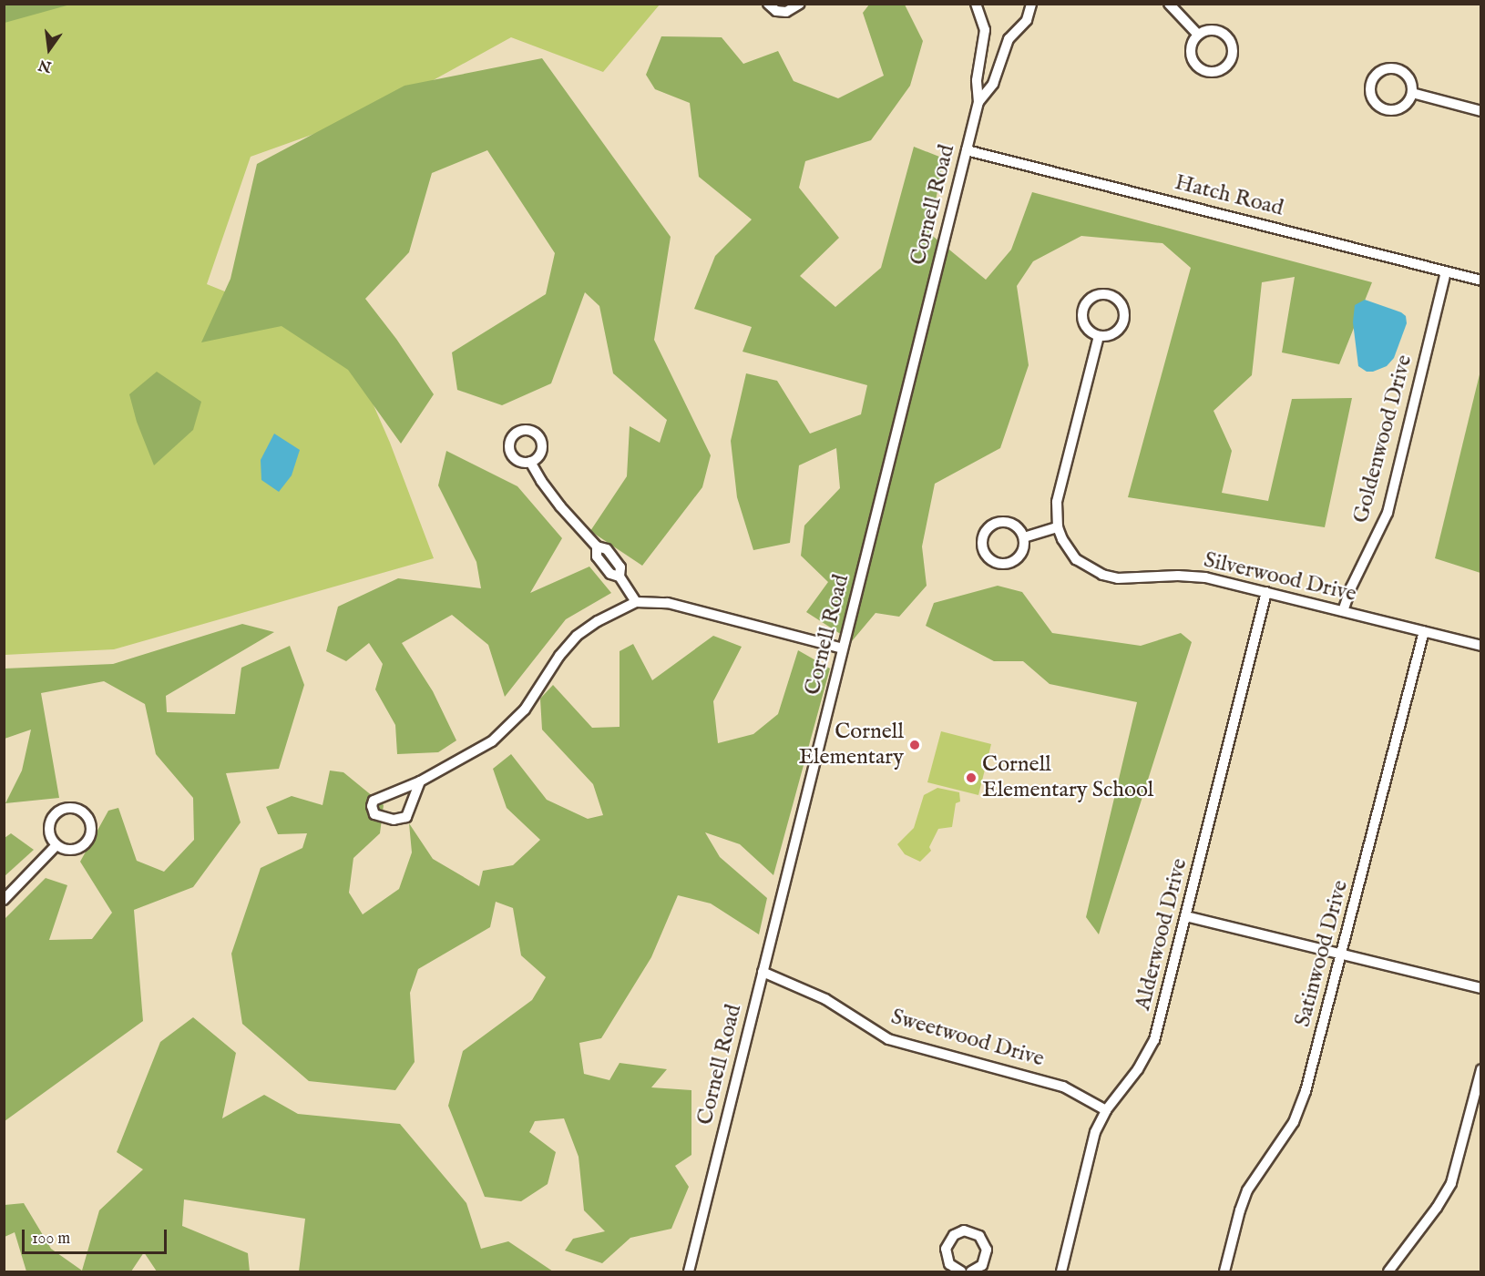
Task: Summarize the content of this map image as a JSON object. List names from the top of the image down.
{
  "streets": {
    "street": [
      "Hatch Road",
      "Cornell Road",
      "Goldenwood Drive",
      "Silverwood Drive",
      "Alderwood Drive",
      "Satinwood Drive",
      "Sweetwood Drive"
    ]
  },
  "crossings": [
    ["Hatch Road", "Cornell Road"],
    ["Hatch Road", "Goldenwood Drive"],
    ["Cornell Road", "Sweetwood Drive"],
    ["Goldenwood Drive", "Silverwood Drive"],
    ["Silverwood Drive", "Alderwood Drive"],
    ["Silverwood Drive", "Satinwood Drive"],
    ["Alderwood Drive", "Sweetwood Drive"]
  ],
  "places": ["Cornell Elementary", "Cornell Elementary School"],
  "scale_bar": "100 m",
  "north": "bottom"
}
